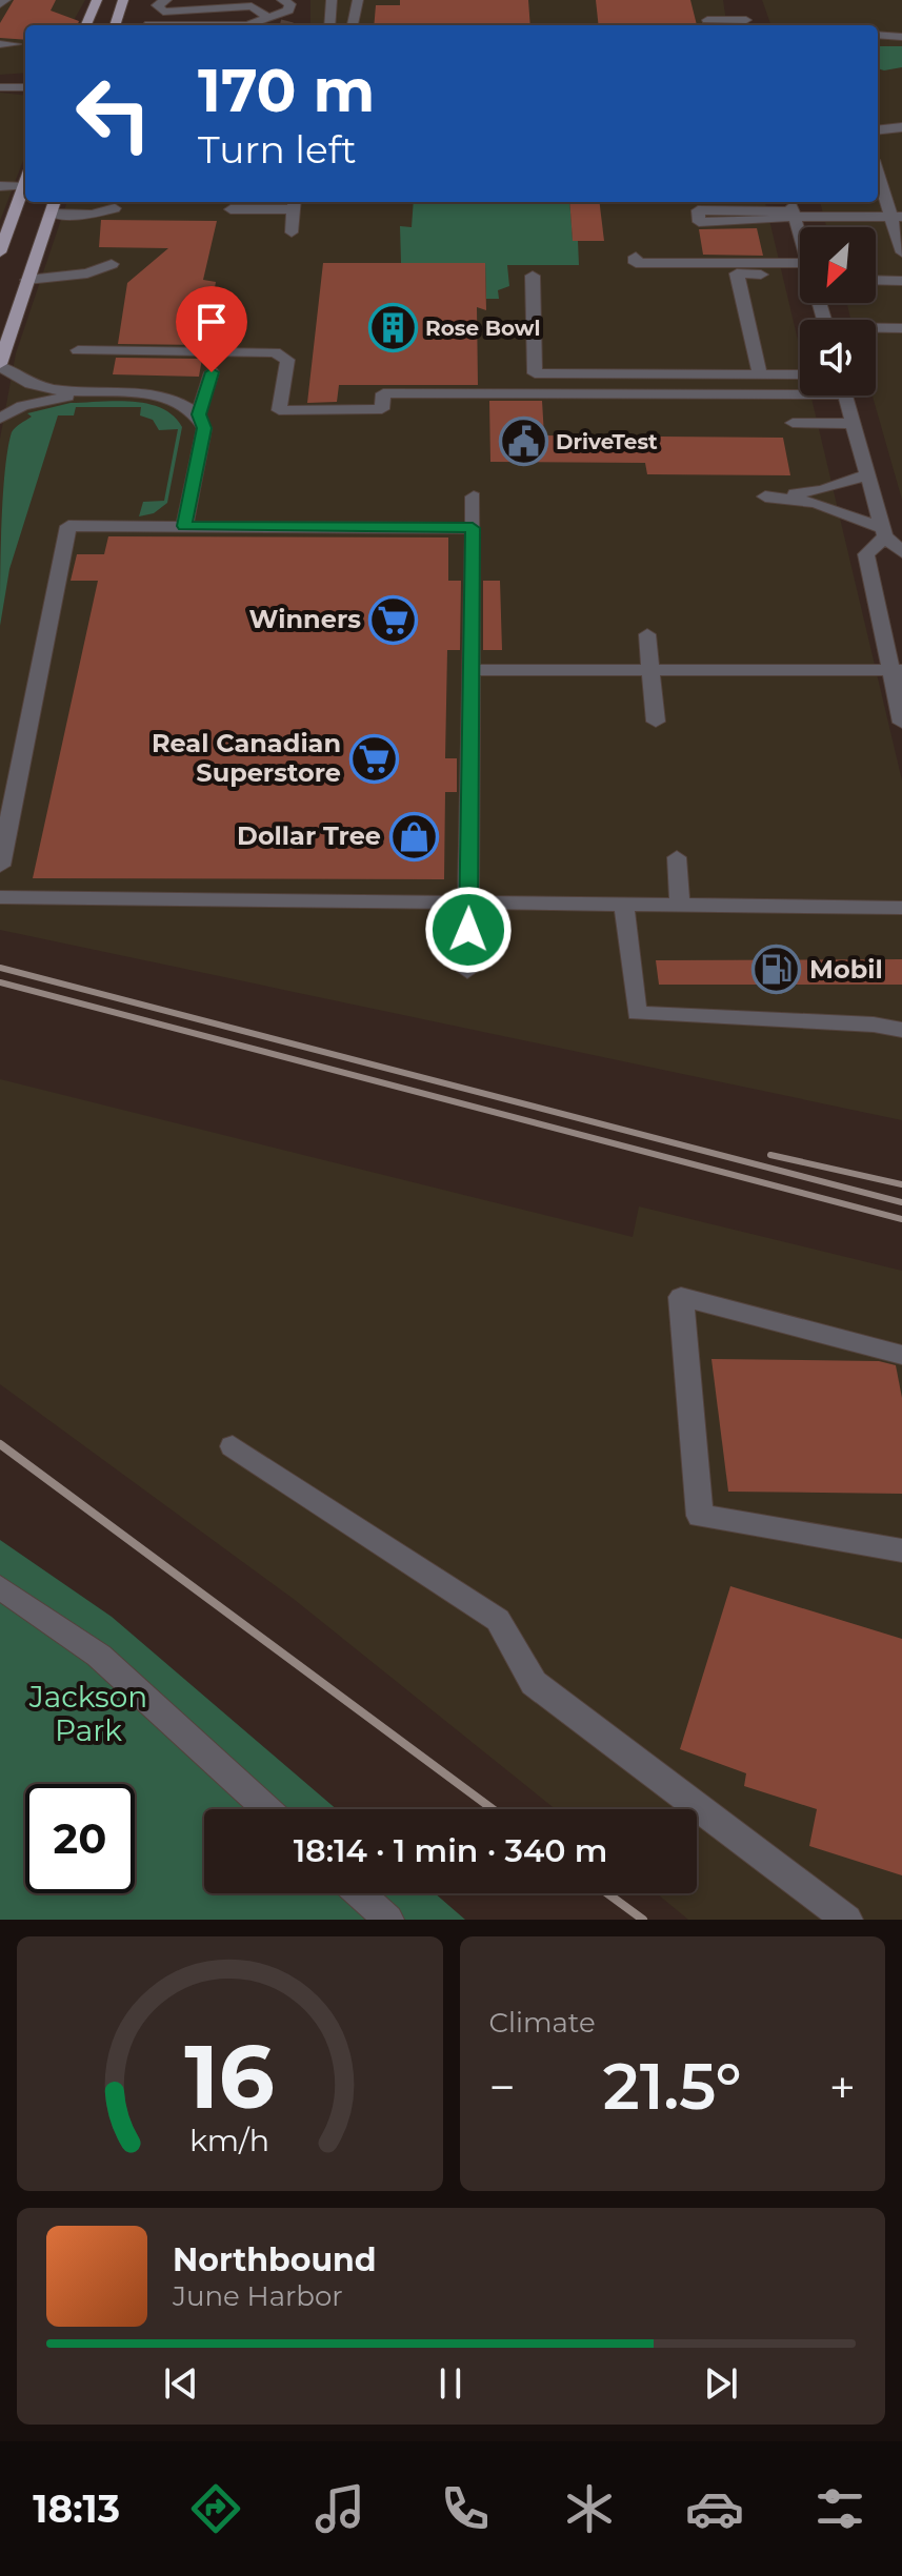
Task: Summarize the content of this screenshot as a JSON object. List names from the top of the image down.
{
  "parks": ["Jackson Park"],
  "places": {
    "building": ["Rose Bowl"],
    "public building": ["DriveTest"],
    "supermarket": ["Winners", "Real Canadian Superstore"],
    "shop": ["Dollar Tree"],
    "fuel station": ["Mobil"]
  },
  "north": "bottom left",
  "page": {
    "turn": ["170 m", "Turn left"],
    "limit": "20",
    "trip": "18:14 · 1 min · 340 m",
    "tile": "Climate",
    "heat": ["−", "21.5°", "+"],
    "song": ["Northbound", "June Harbor"],
    "tabs": "18:13",
    "gauge": ["16", "km/h"]
  }
}
